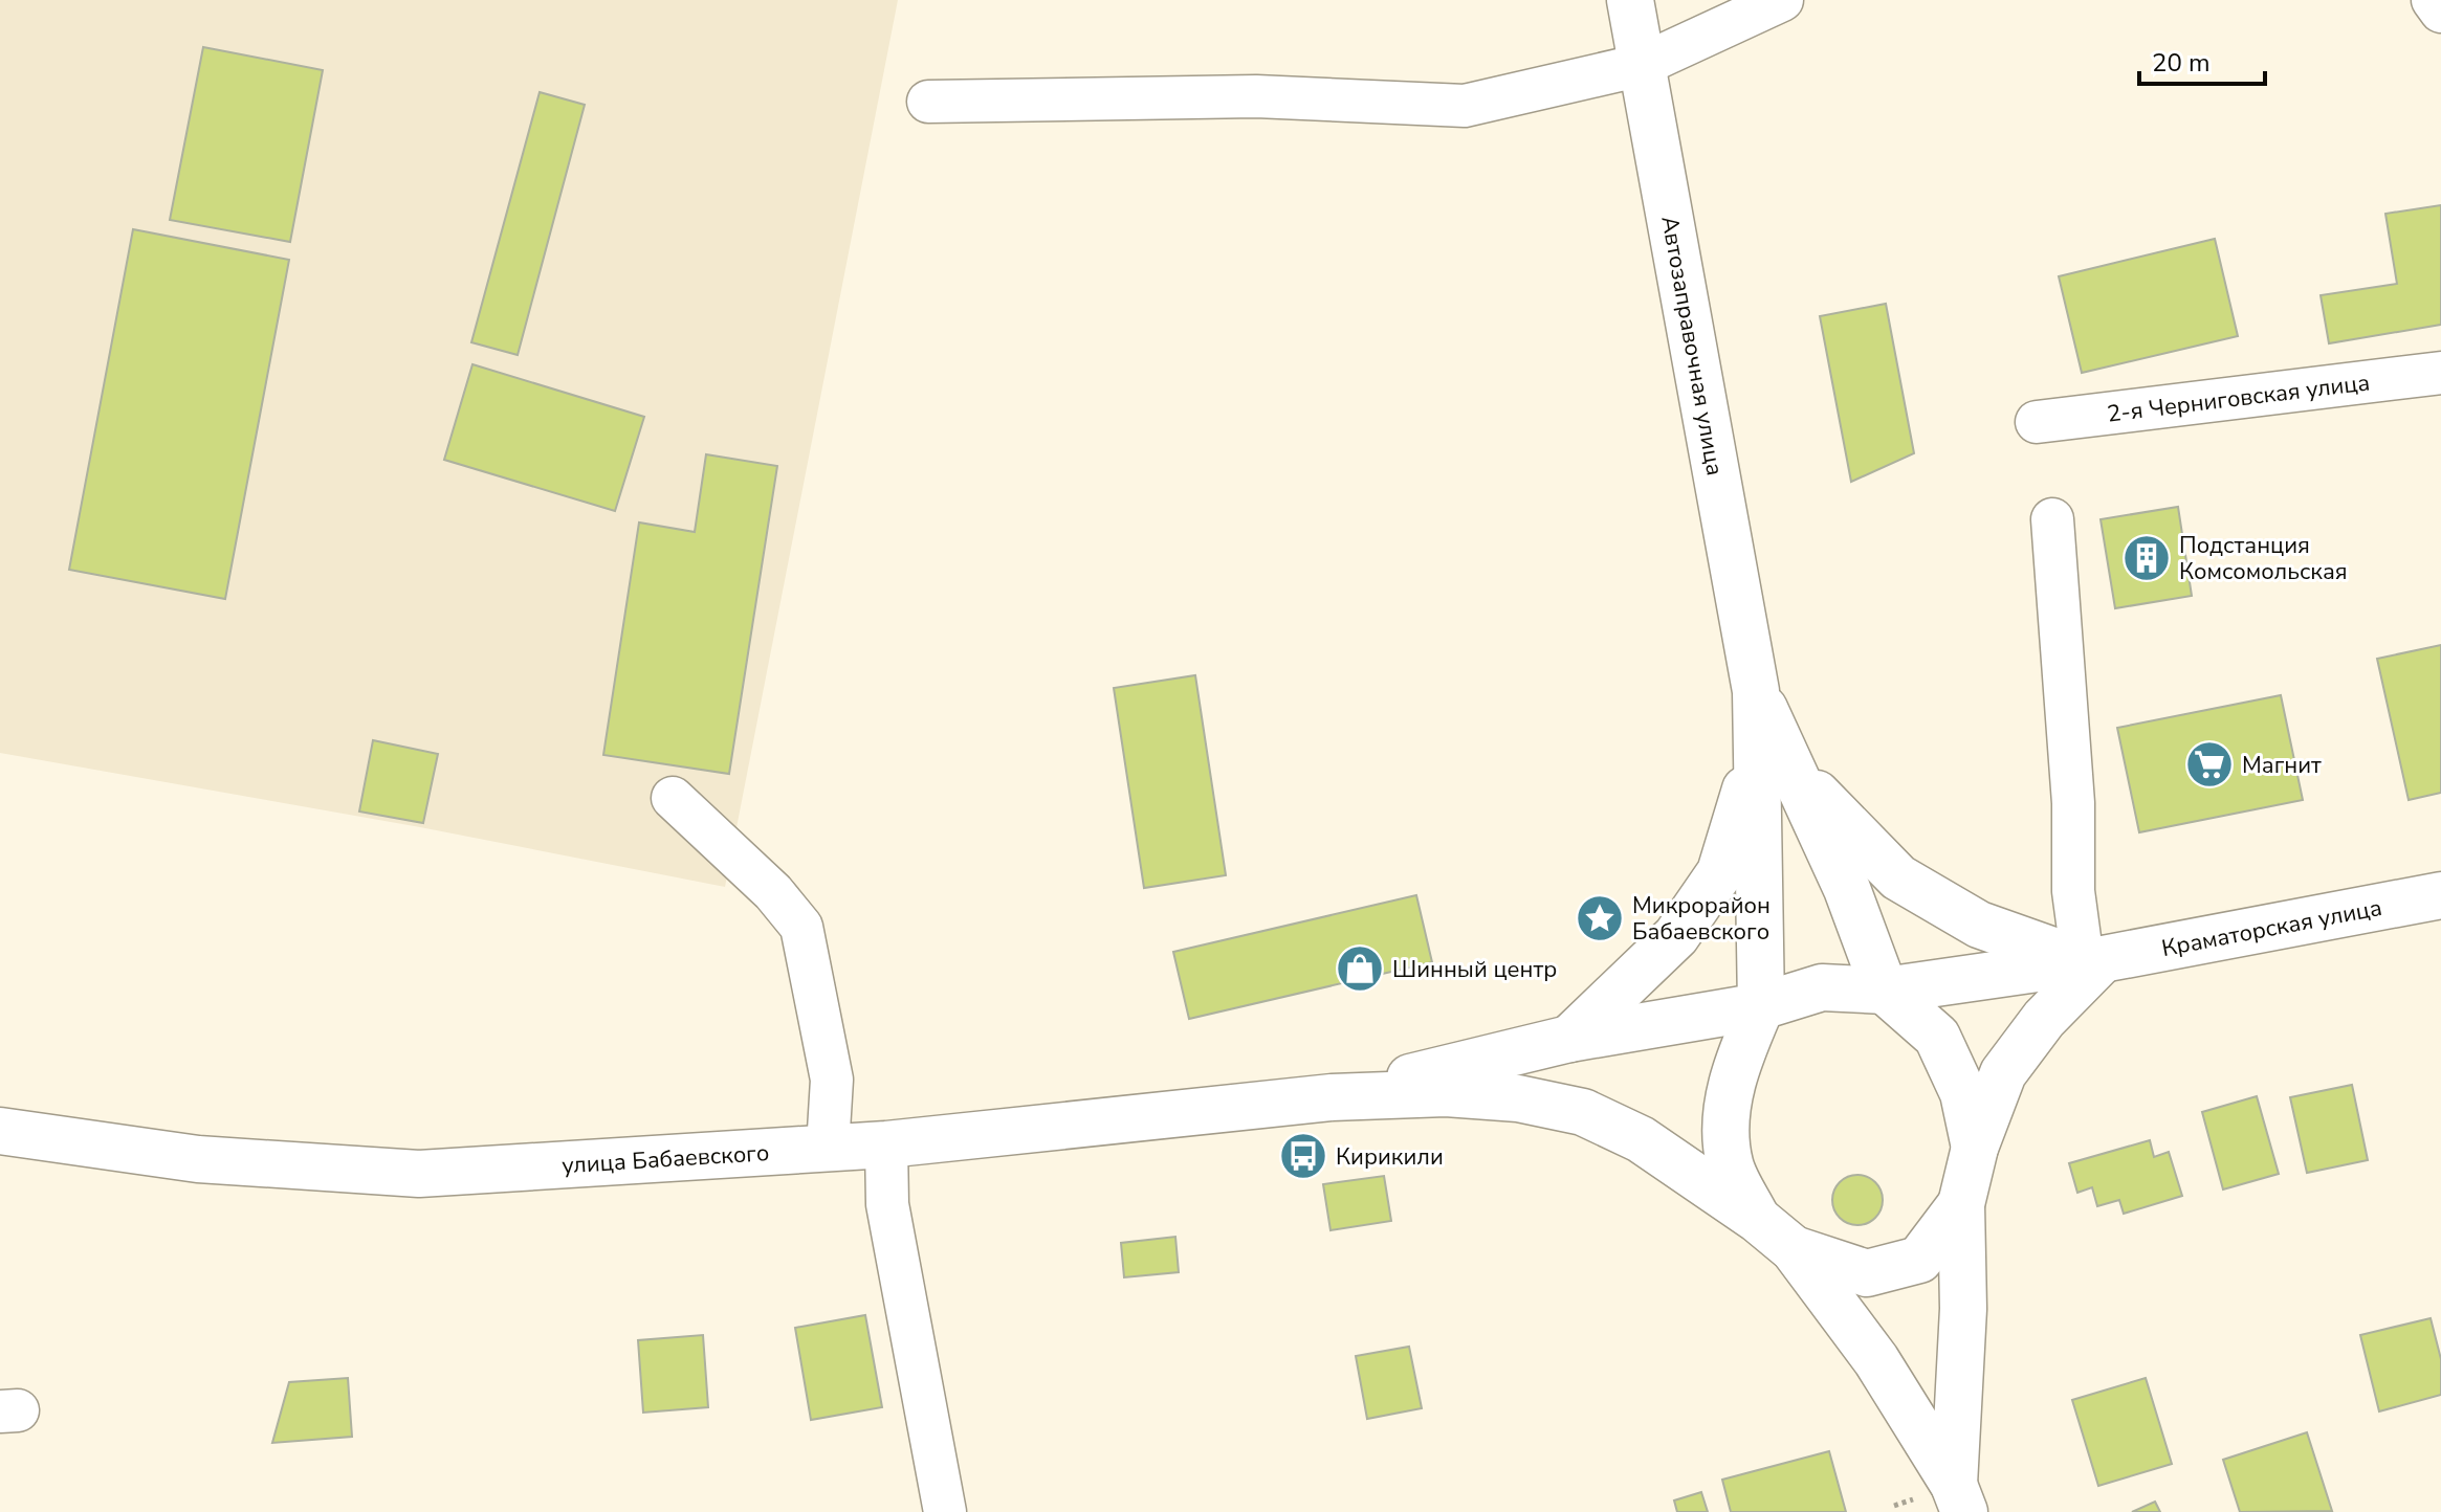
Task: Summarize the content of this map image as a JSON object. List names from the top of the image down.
{
  "streets": {
    "main road": ["Автозаправочная улица", "Краматорская улица", "улица Бабаевского"],
    "street": ["2-я Черниговская улица"]
  },
  "crossings": [
    ["Автозаправочная улица", "Краматорская улица"]
  ],
  "places": {
    "building": ["Подстанция Комсомольская"],
    "supermarket": ["Магнит"],
    "place": ["Микрорайон Бабаевского"],
    "shop": ["Шинный центр"],
    "bus stop": ["Кирикили"]
  },
  "scale_bar": "20 m"
}
